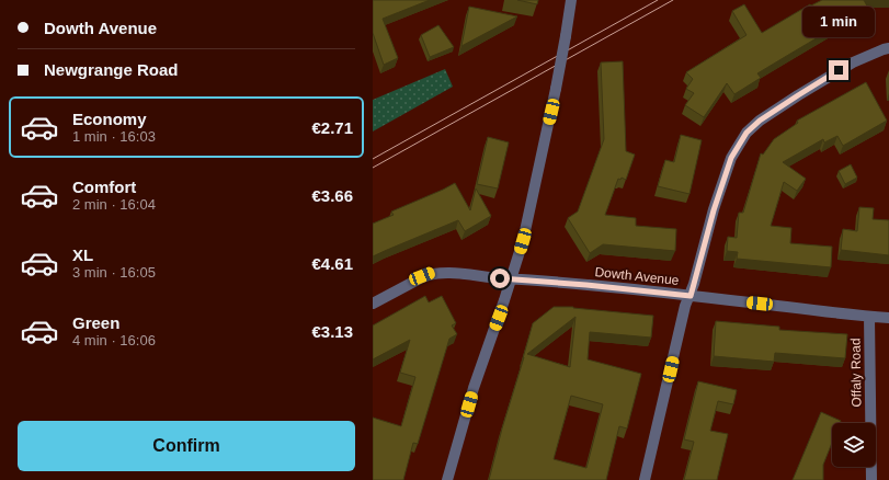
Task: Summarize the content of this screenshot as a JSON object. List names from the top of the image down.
{
  "streets": {
    "street": ["Dowth Avenue", "Offaly Road"]
  },
  "crossings": [
    ["Dowth Avenue", "Offaly Road"]
  ],
  "page": {
    "banner": ["Dowth Avenue", "Newgrange Road"],
    "bubble": "1 min",
    "list": [
      {
        "name": "Economy",
        "note": "1 min · 16:03",
        "value": "€2.71"
      },
      {
        "name": "Comfort",
        "note": "2 min · 16:04",
        "value": "€3.66"
      },
      {
        "name": "XL",
        "note": "3 min · 16:05",
        "value": "€4.61"
      },
      {
        "name": "Green",
        "note": "4 min · 16:06",
        "value": "€3.13"
      }
    ],
    "buttons": "Confirm"
  }
}
